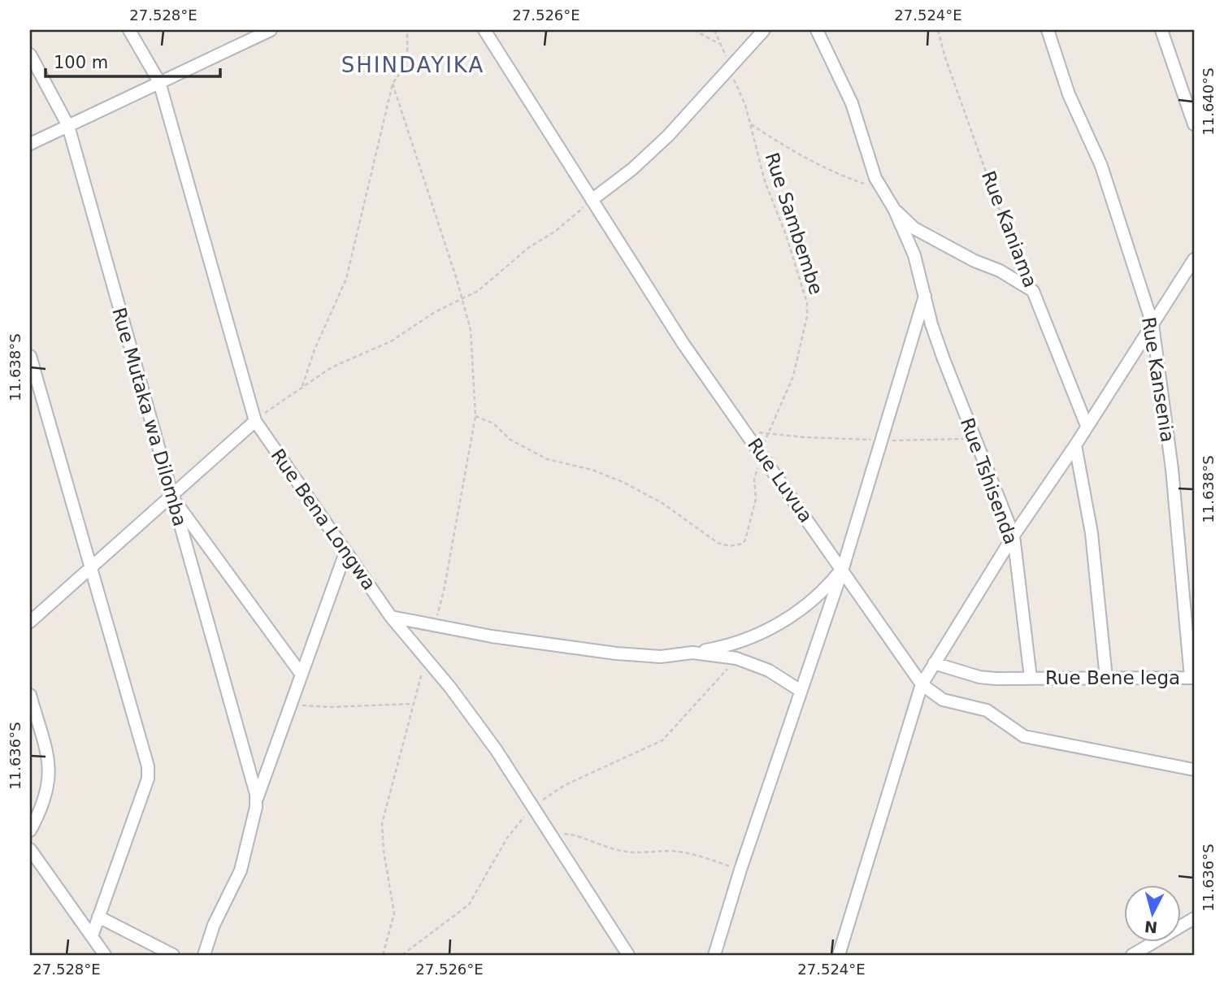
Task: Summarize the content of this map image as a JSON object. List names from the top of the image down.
{
  "streets": {
    "street": [
      "Rue Kaniama",
      "Rue Kansenia",
      "Rue Mutaka wa Dilomba",
      "Rue Luvua",
      "Rue Tshisenda",
      "Rue Bena Longwa",
      "Rue Bene lega"
    ],
    "path": ["Rue Sambembe"]
  },
  "crossings": [
    ["Rue Sambembe", "Rue Luvua"],
    ["Rue Kaniama", "Rue Tshisenda"],
    ["Rue Kansenia", "Rue Bene lega"],
    ["Rue Tshisenda", "Rue Bene lega"]
  ],
  "districts": ["SHINDAYIKA"],
  "scale_bar": "100 m",
  "north": "bottom",
  "coordinates": [
    "27.528°E",
    "27.526°E",
    "27.524°E",
    "11.640°S",
    "11.638°S",
    "11.636°S"
  ]
}
